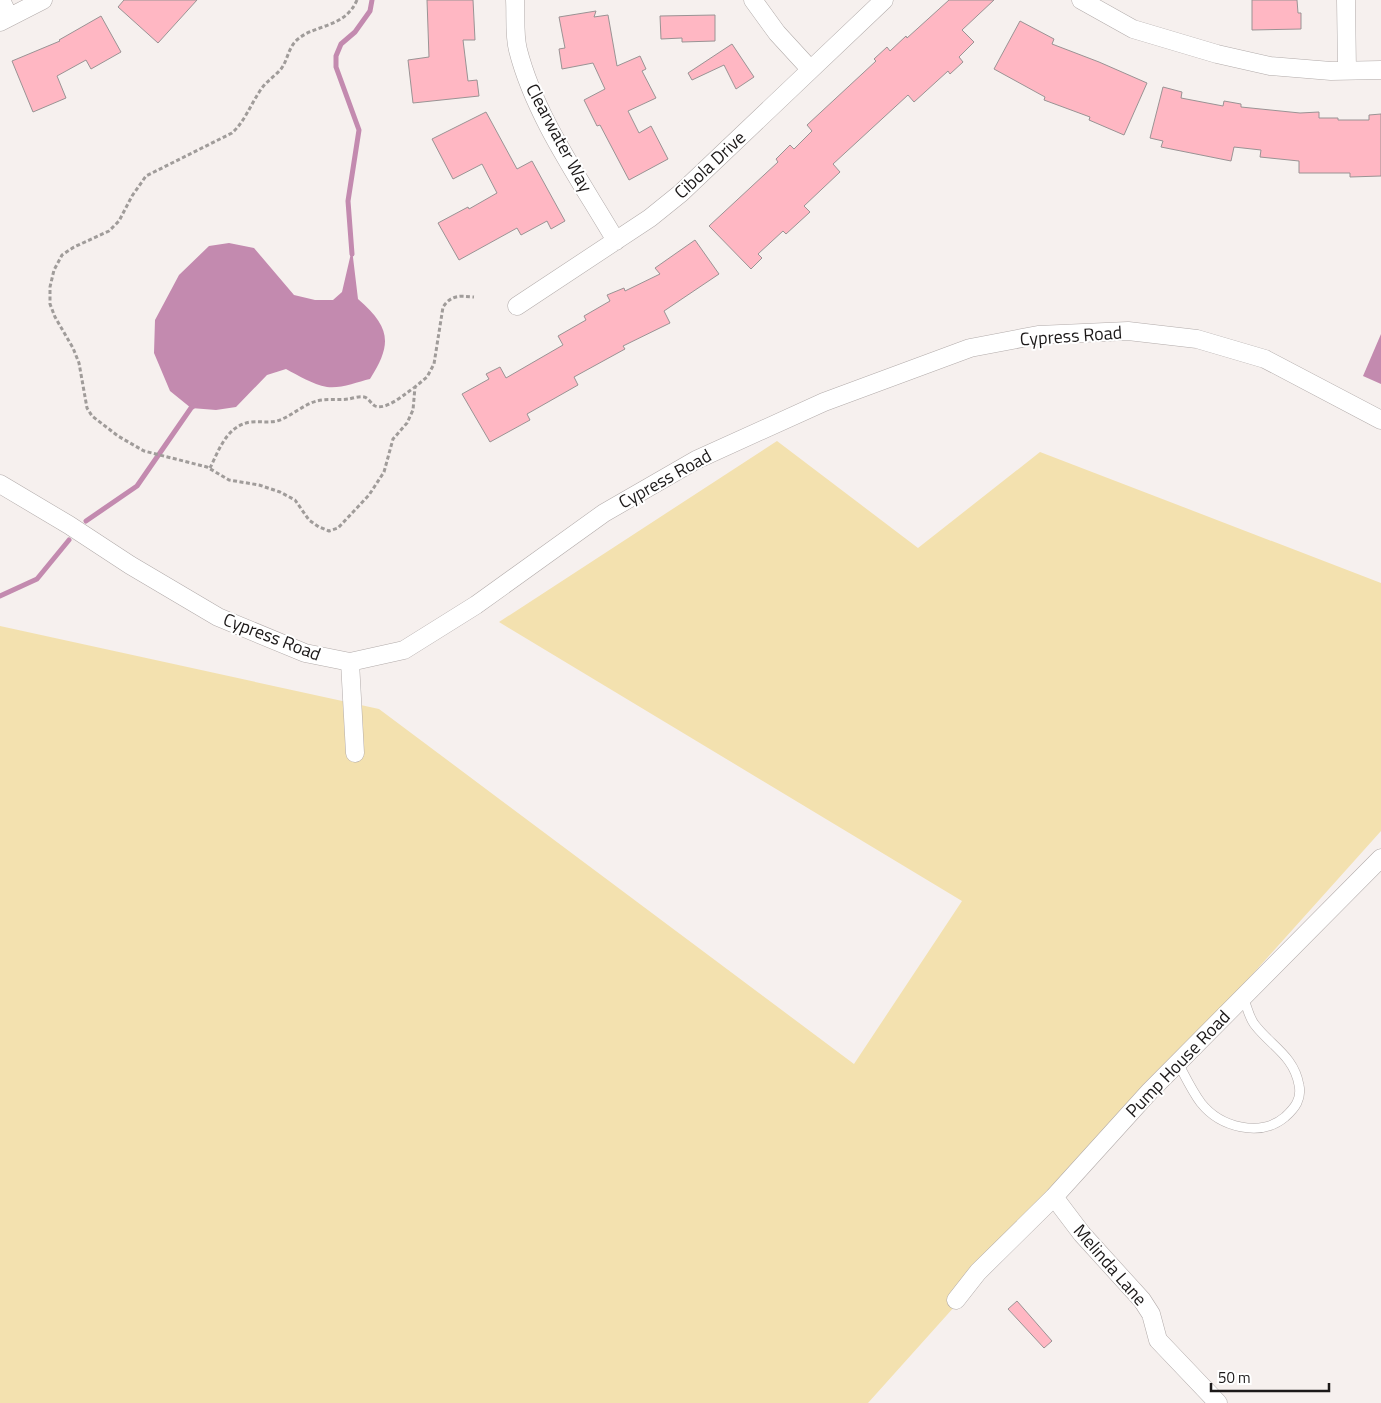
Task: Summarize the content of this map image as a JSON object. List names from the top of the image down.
{
  "streets": {
    "street": [
      "Clearwater Way",
      "Cibola Drive",
      "Cypress Road",
      "Pump House Road",
      "Melinda Lane"
    ]
  },
  "crossings": [
    ["Clearwater Way", "Cibola Drive"],
    ["Pump House Road", "Melinda Lane"]
  ],
  "scale_bar": "50 m"
}
